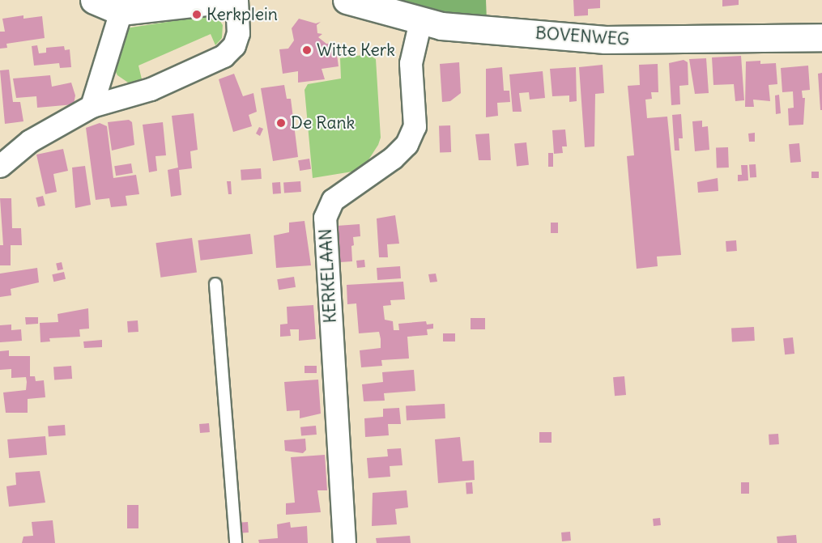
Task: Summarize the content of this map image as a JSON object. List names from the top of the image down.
{
  "streets": {
    "street": ["BOVENWEG", "KERKELAAN"]
  },
  "crossings": [
    ["BOVENWEG", "KERKELAAN"]
  ],
  "places": ["Kerkplein", "Witte Kerk", "De Rank"]
}
